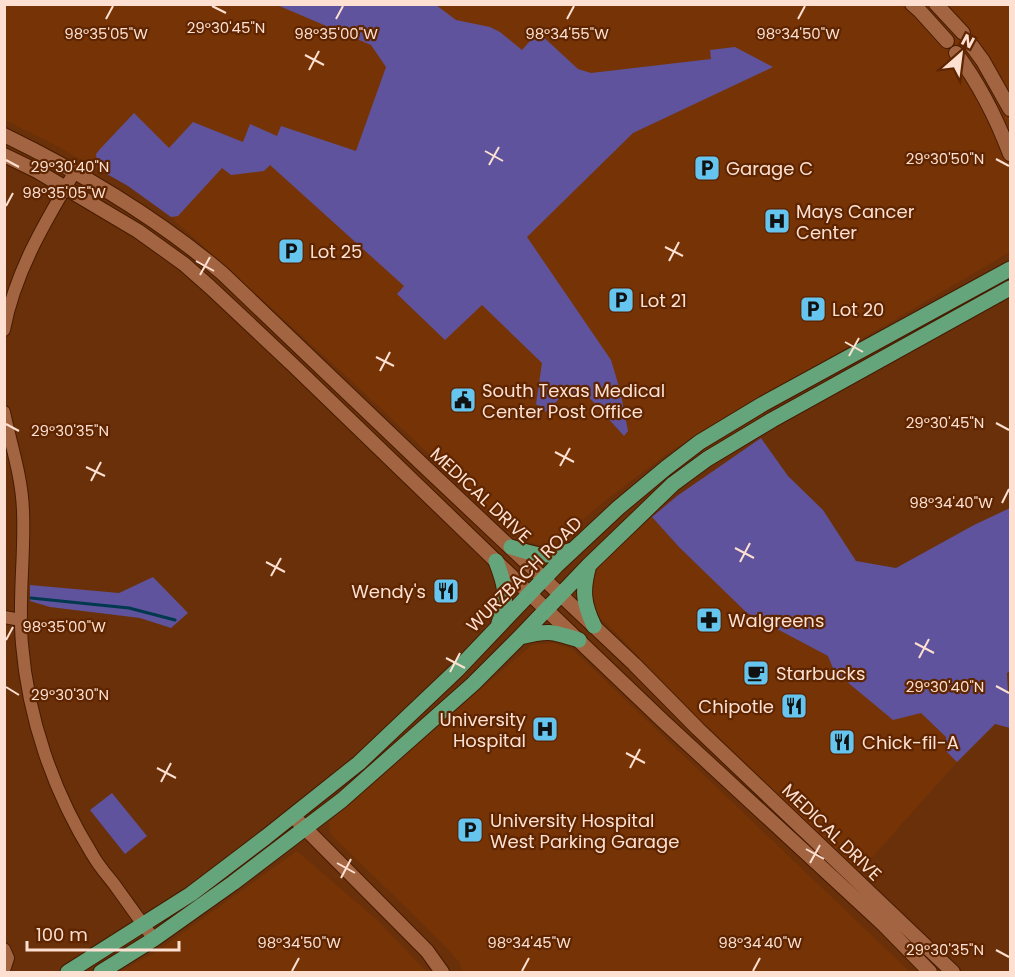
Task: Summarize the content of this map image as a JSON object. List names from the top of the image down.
{
  "streets": {
    "main road": ["WURZBACH ROAD"],
    "street": ["MEDICAL DRIVE"]
  },
  "crossings": [
    ["MEDICAL DRIVE", "WURZBACH ROAD"]
  ],
  "places": {
    "parking": [
      "Garage C",
      "Lot 25",
      "Lot 21",
      "Lot 20",
      "University Hospital West Parking Garage"
    ],
    "hospital": ["Mays Cancer Center", "University Hospital"],
    "public building": ["South Texas Medical Center Post Office"],
    "restaurant": ["Wendy's", "Chipotle", "Chick-fil-A"],
    "pharmacy": ["Walgreens"],
    "cafe": ["Starbucks"]
  },
  "scale_bar": "100 m",
  "north": "top right",
  "coordinates": [
    "29°30'45\"N",
    "98°35'05\"W",
    "98°35'00\"W",
    "98°34'55\"W",
    "98°34'50\"W",
    "29°30'50\"N",
    "29°30'40\"N",
    "29°30'35\"N",
    "98°34'40\"W",
    "29°30'30\"N",
    "98°34'45\"W"
  ]
}
